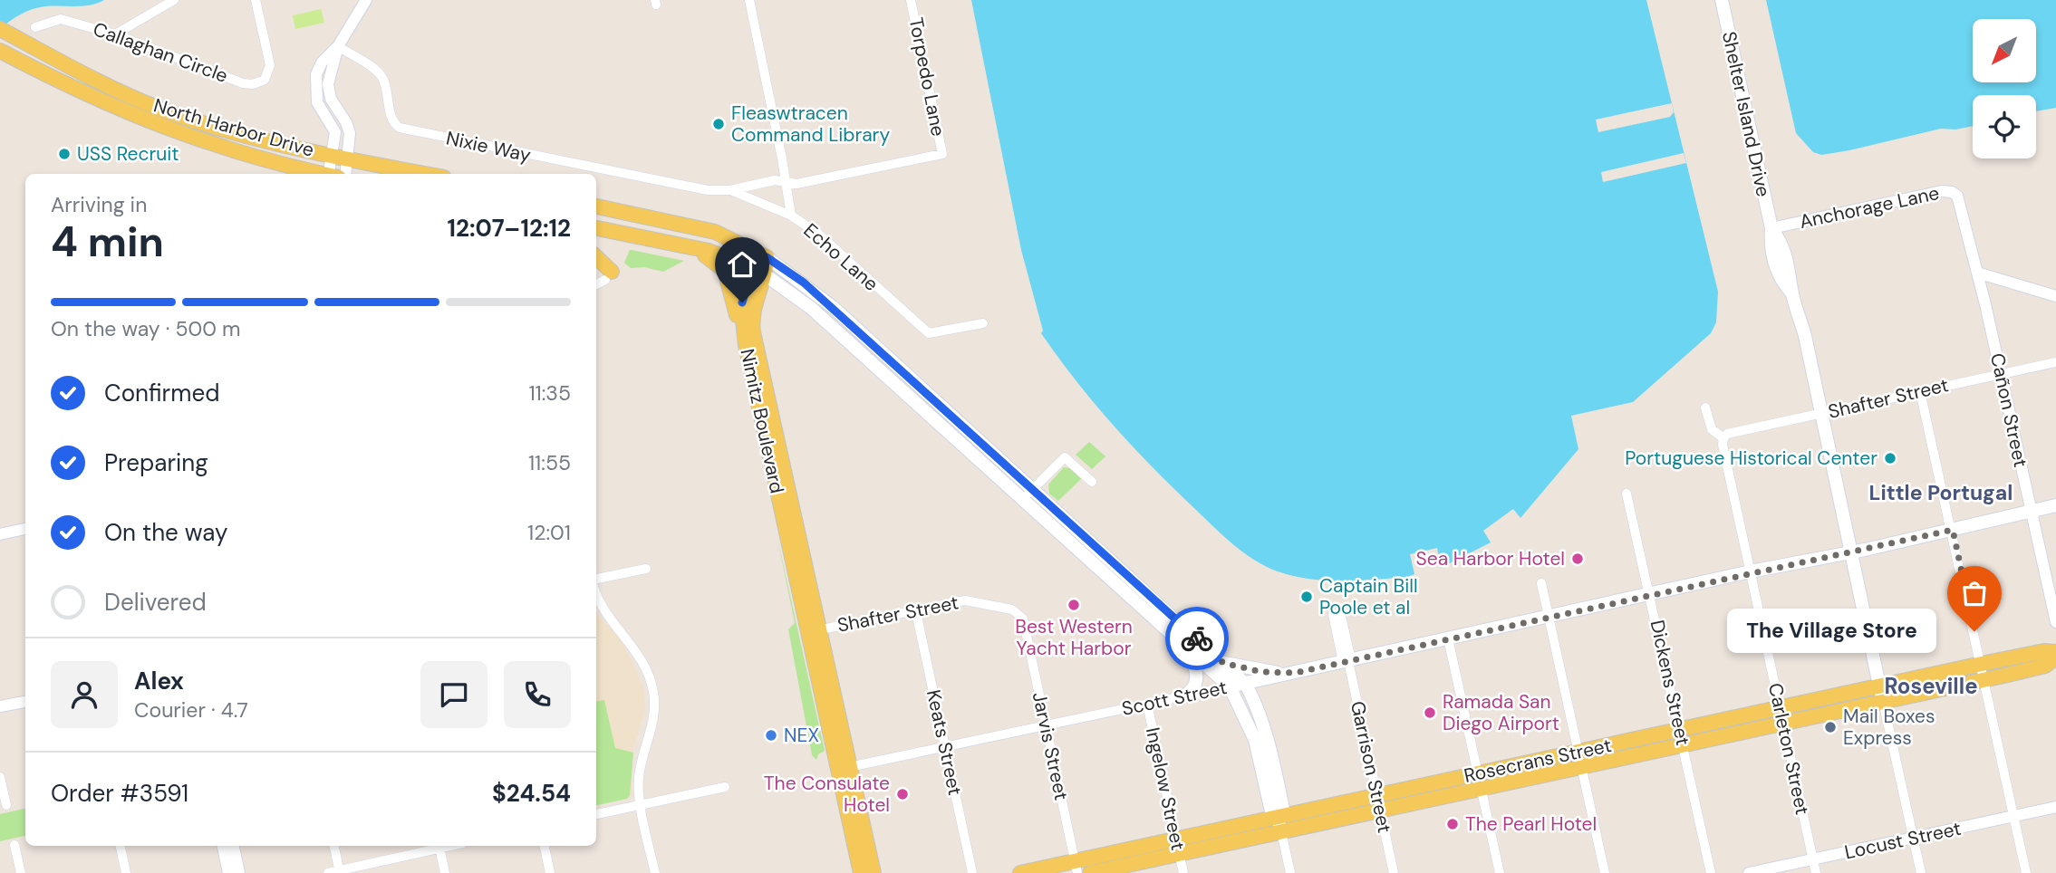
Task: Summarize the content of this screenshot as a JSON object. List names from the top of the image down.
{
  "streets": {
    "main road": [
      "Shelter Island Drive",
      "North Harbor Drive",
      "Nimitz Boulevard",
      "Scott Street",
      "Rosecrans Street"
    ],
    "street": [
      "Callaghan Circle",
      "Torpedo Lane",
      "Nixie Way",
      "Anchorage Lane",
      "Echo Lane",
      "Shafter Street",
      "Cañon Street",
      "Dickens Street",
      "Keats Street",
      "Jarvis Street",
      "Carleton Street",
      "Garrison Street",
      "Ingelow Street",
      "Locust Street"
    ]
  },
  "crossings": [
    ["Torpedo Lane", "Echo Lane"],
    ["Shelter Island Drive", "Anchorage Lane"],
    ["Shelter Island Drive", "Shafter Street"],
    ["Shelter Island Drive", "Scott Street"],
    ["Shelter Island Drive", "Rosecrans Street"],
    ["Anchorage Lane", "Cañon Street"],
    ["Shafter Street", "Cañon Street"],
    ["Shafter Street", "Nimitz Boulevard"],
    ["Shafter Street", "Keats Street"],
    ["Shafter Street", "Jarvis Street"],
    ["Shafter Street", "Carleton Street"],
    ["Cañon Street", "Scott Street"],
    ["Nimitz Boulevard", "Scott Street"],
    ["Dickens Street", "Scott Street"],
    ["Dickens Street", "Rosecrans Street"],
    ["Scott Street", "Keats Street"],
    ["Scott Street", "Jarvis Street"],
    ["Scott Street", "Carleton Street"],
    ["Scott Street", "Garrison Street"],
    ["Scott Street", "Ingelow Street"],
    ["Jarvis Street", "Rosecrans Street"],
    ["Carleton Street", "Rosecrans Street"],
    ["Carleton Street", "Locust Street"],
    ["Rosecrans Street", "Garrison Street"],
    ["Rosecrans Street", "Ingelow Street"]
  ],
  "districts": ["Little Portugal", "Roseville"],
  "places": [
    "Fleaswtracen Command Library",
    "USS Recruit",
    "Portuguese Historical Center",
    "Sea Harbor Hotel",
    "Captain Bill Poole et al",
    "Best Western Yacht Harbor",
    "The Village Store",
    "Ramada San Diego Airport",
    "Mail Boxes Express",
    "NEX",
    "The Consulate Hotel",
    "The Pearl Hotel"
  ],
  "north": "bottom left",
  "page": {
    "heading": ["4 min", "Arriving in", "12:07–12:12"],
    "panel": [
      "Alex",
      "Courier · 4.7",
      "Order #3591",
      "$24.54"
    ],
    "bar": "On the way · 500 m",
    "list": [
      ["Confirmed", "11:35"],
      ["Preparing", "11:55"],
      ["On the way", "12:01"],
      "Delivered"
    ],
    "bubble": "The Village Store"
  }
}
